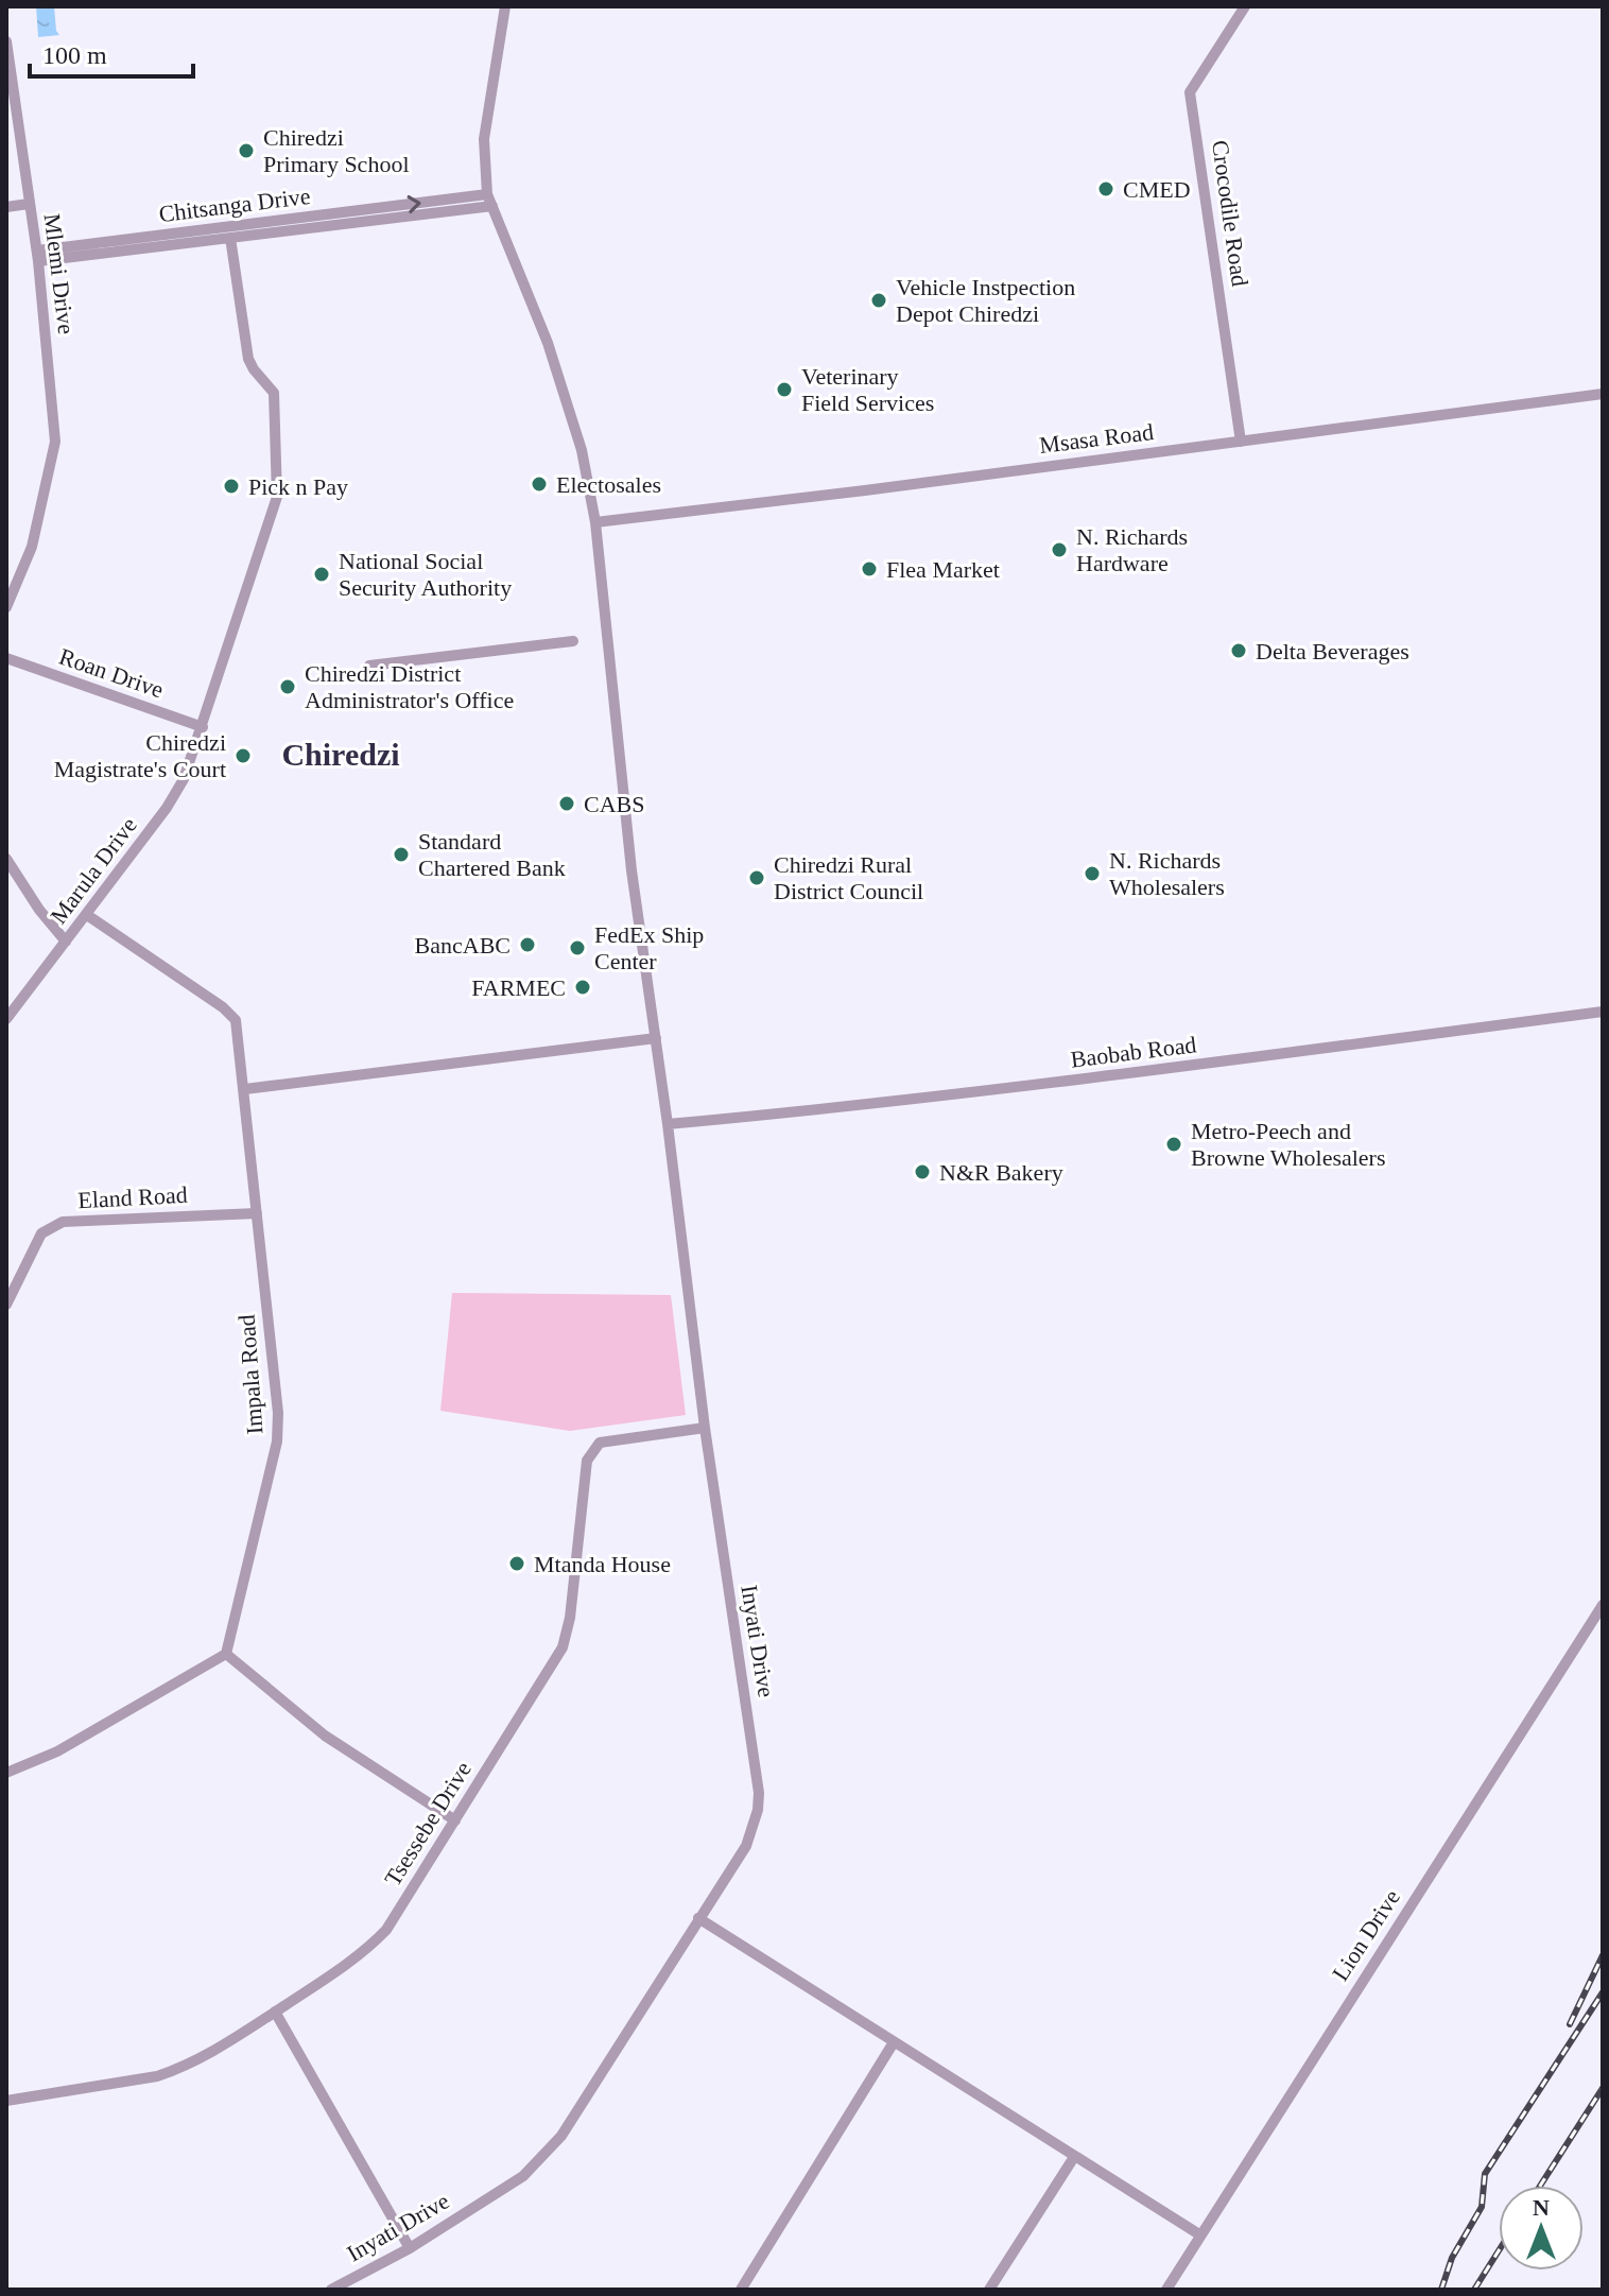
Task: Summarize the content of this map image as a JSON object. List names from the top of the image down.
{
  "streets": {
    "street": [
      "Chitsanga Drive",
      "Crocodile Road",
      "Mlemi Drive",
      "Msasa Road",
      "Roan Drive",
      "Marula Drive",
      "Baobab Road",
      "Eland Road",
      "Impala Road",
      "Inyati Drive",
      "Tsessebe Drive",
      "Lion Drive"
    ]
  },
  "crossings": [
    ["Chitsanga Drive", "Mlemi Drive"],
    ["Chitsanga Drive", "Inyati Drive"],
    ["Crocodile Road", "Msasa Road"],
    ["Msasa Road", "Inyati Drive"],
    ["Roan Drive", "Marula Drive"],
    ["Marula Drive", "Impala Road"],
    ["Baobab Road", "Inyati Drive"],
    ["Eland Road", "Impala Road"],
    ["Inyati Drive", "Tsessebe Drive"]
  ],
  "districts": ["Chiredzi"],
  "places": [
    "Chiredzi Primary School",
    "CMED",
    "Vehicle Instpection Depot Chiredzi",
    "Veterinary Field Services",
    "Electosales",
    "Pick n Pay",
    "N. Richards Hardware",
    "Flea Market",
    "National Social Security Authority",
    "Delta Beverages",
    "Chiredzi District Administrator's Office",
    "Chiredzi Magistrate's Court",
    "CABS",
    "Standard Chartered Bank",
    "N. Richards Wholesalers",
    "Chiredzi Rural District Council",
    "BancABC",
    "FedEx Ship Center",
    "FARMEC",
    "Metro-Peech and Browne Wholesalers",
    "N&R Bakery",
    "Mtanda House"
  ],
  "scale_bar": "100 m",
  "north": "top"
}
